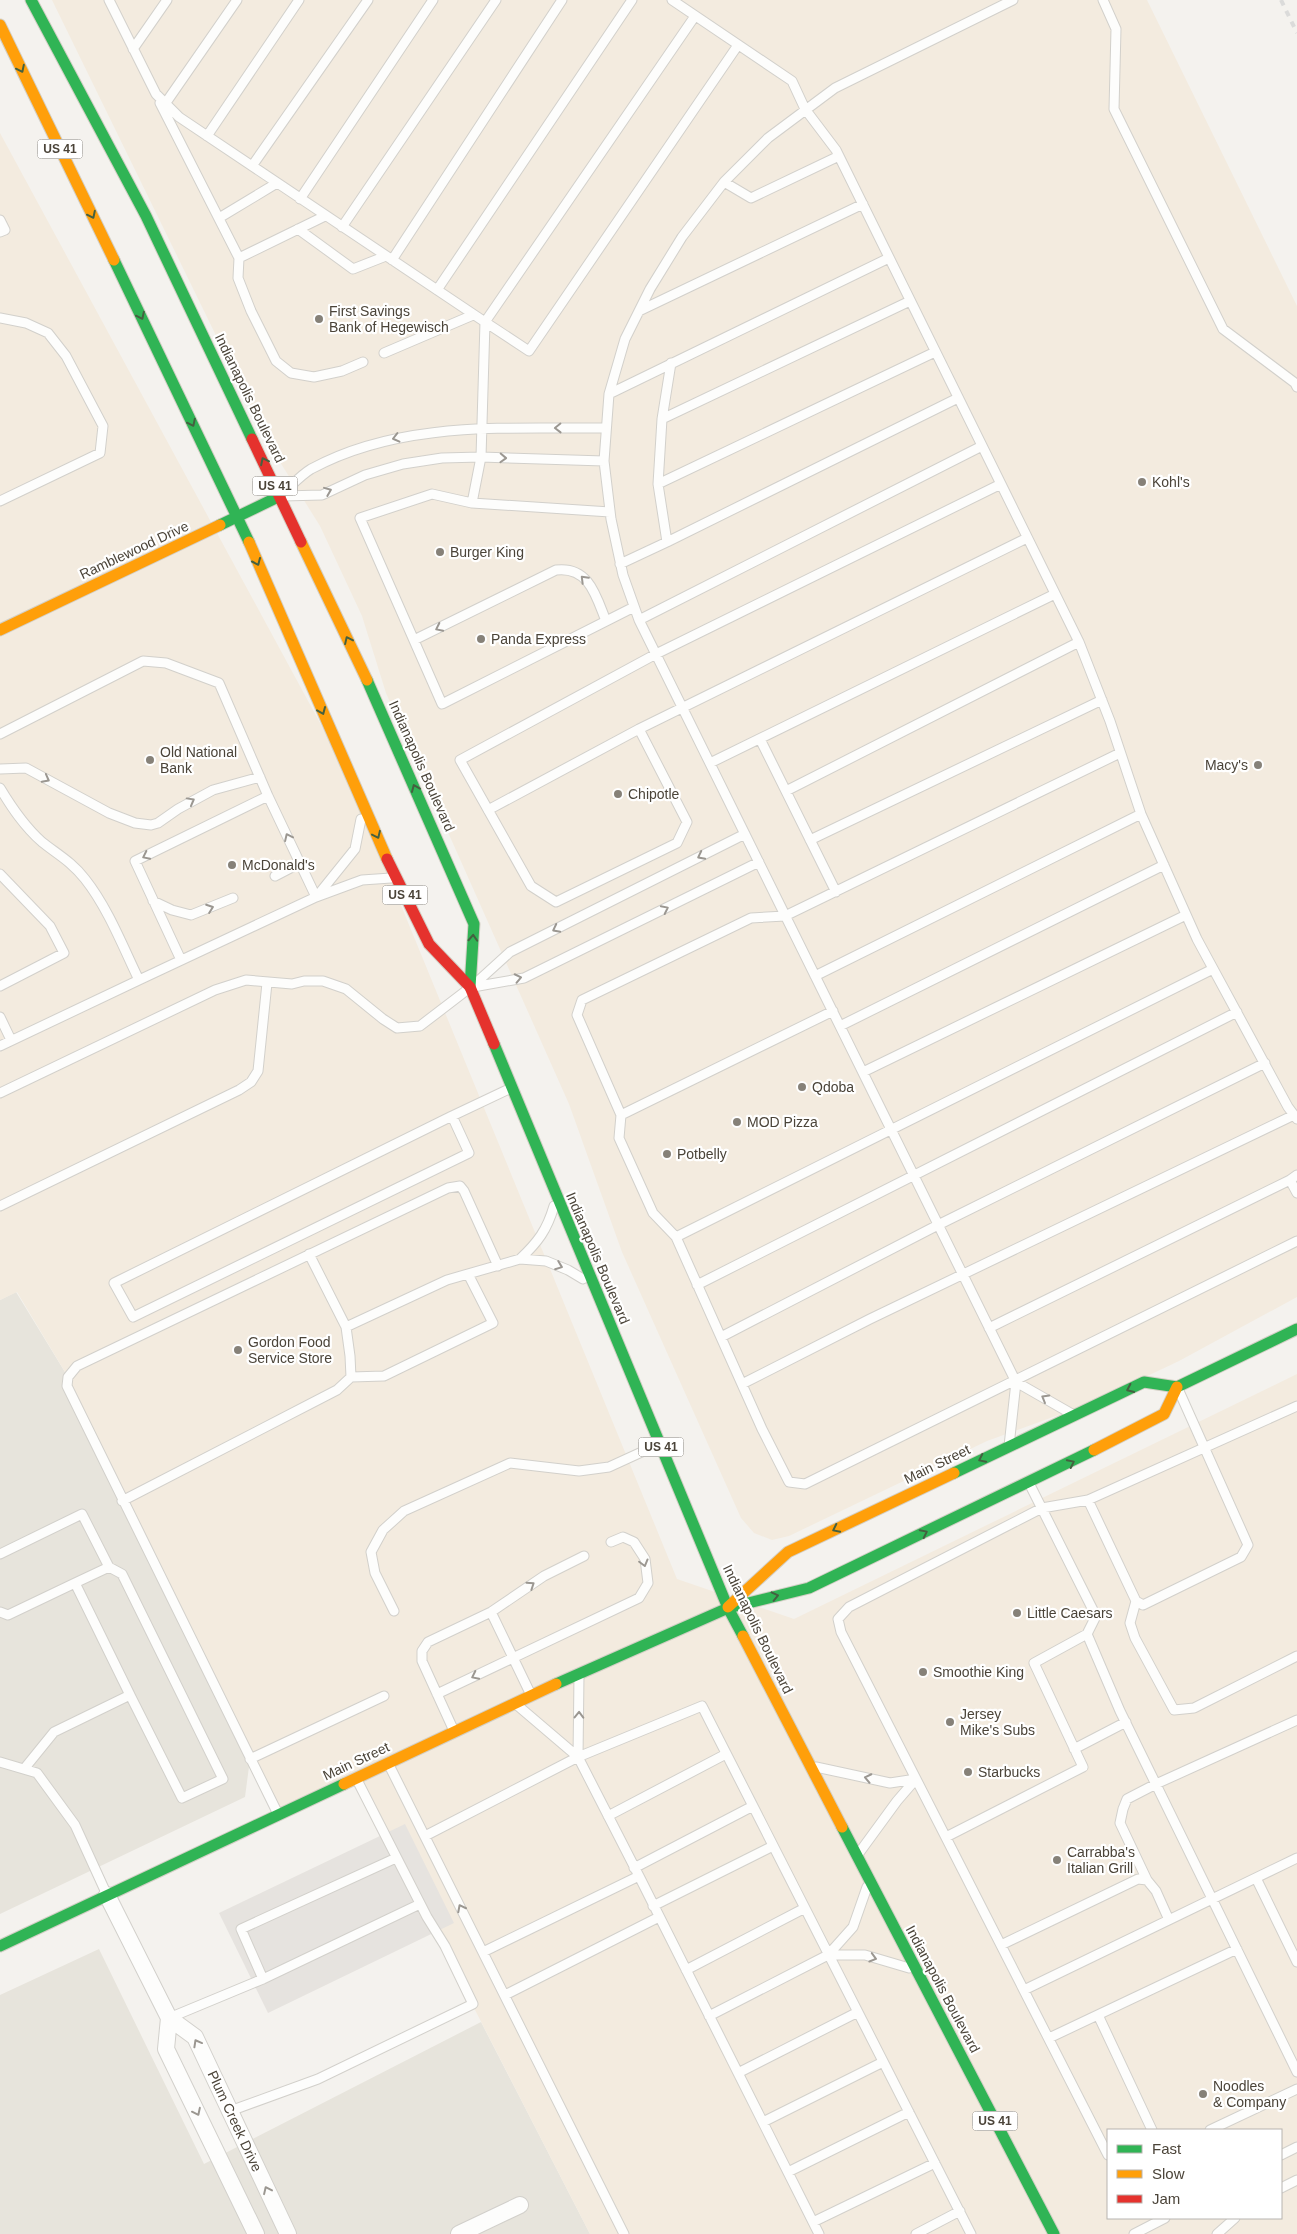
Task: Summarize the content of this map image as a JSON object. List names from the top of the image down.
{
  "streets": {
    "main road": [
      "US 41",
      "Indianapolis Boulevard",
      "Ramblewood Drive",
      "Main Street"
    ],
    "street": ["Plum Creek Drive"]
  },
  "crossings": [
    ["Indianapolis Boulevard", "Ramblewood Drive"],
    ["Indianapolis Boulevard", "Main Street"],
    ["Main Street", "Plum Creek Drive"]
  ],
  "places": [
    "First Savings Bank of Hegewisch",
    "Kohl's",
    "Burger King",
    "Panda Express",
    "Old National Bank",
    "Macy's",
    "Chipotle",
    "McDonald's",
    "Qdoba",
    "MOD Pizza",
    "Potbelly",
    "Gordon Food Service Store",
    "Little Caesars",
    "Smoothie King",
    "Jersey Mike's Subs",
    "Starbucks",
    "Carrabba's Italian Grill",
    "Noodles & Company"
  ],
  "legend": ["Fast", "Slow", "Jam"]
}
